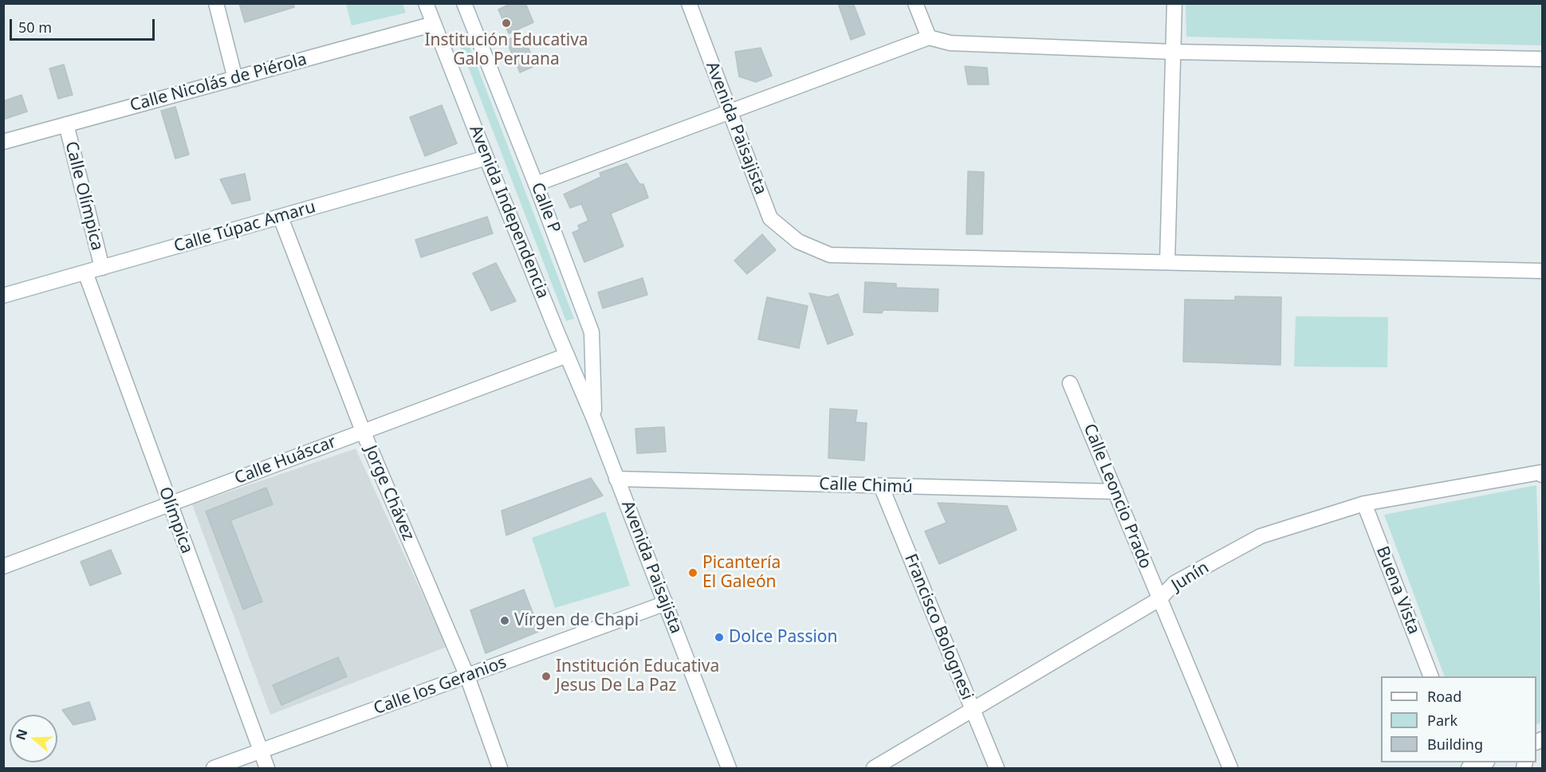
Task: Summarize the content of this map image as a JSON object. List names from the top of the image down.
{
  "streets": {
    "street": [
      "Calle Nicolás de Piérola",
      "Avenida Paisajista",
      "Calle Olímpica",
      "Calle P",
      "Avenida Independencia",
      "Calle Túpac Amaru",
      "Calle Huáscar",
      "Calle Chimú",
      "Jorge Chávez",
      "Calle Leoncio Prado",
      "Olímpica",
      "Junín",
      "Buena Vista",
      "Francisco Bolognesi",
      "Calle los Geranios"
    ]
  },
  "crossings": [
    ["Calle Nicolás de Piérola", "Calle Olímpica"],
    ["Calle Nicolás de Piérola", "Avenida Independencia"],
    ["Avenida Paisajista", "Calle P"],
    ["Avenida Paisajista", "Avenida Independencia"],
    ["Avenida Paisajista", "Calle Chimú"],
    ["Avenida Paisajista", "Calle los Geranios"],
    ["Calle Olímpica", "Calle Túpac Amaru"],
    ["Calle P", "Avenida Independencia"],
    ["Avenida Independencia", "Calle Túpac Amaru"],
    ["Avenida Independencia", "Calle Huáscar"],
    ["Calle Túpac Amaru", "Jorge Chávez"],
    ["Calle Túpac Amaru", "Olímpica"],
    ["Calle Huáscar", "Jorge Chávez"],
    ["Calle Huáscar", "Olímpica"],
    ["Calle Chimú", "Calle Leoncio Prado"],
    ["Calle Chimú", "Francisco Bolognesi"],
    ["Jorge Chávez", "Calle los Geranios"],
    ["Calle Leoncio Prado", "Junín"],
    ["Olímpica", "Calle los Geranios"],
    ["Junín", "Buena Vista"],
    ["Junín", "Francisco Bolognesi"]
  ],
  "places": [
    "Institución Educativa Galo Peruana",
    "Picantería El Galeón",
    "Vírgen de Chapi",
    "Dolce Passion",
    "Institución Educativa Jesus De La Paz"
  ],
  "legend": ["Road", "Park", "Building"],
  "scale_bar": "50 m",
  "north": "left"
}
